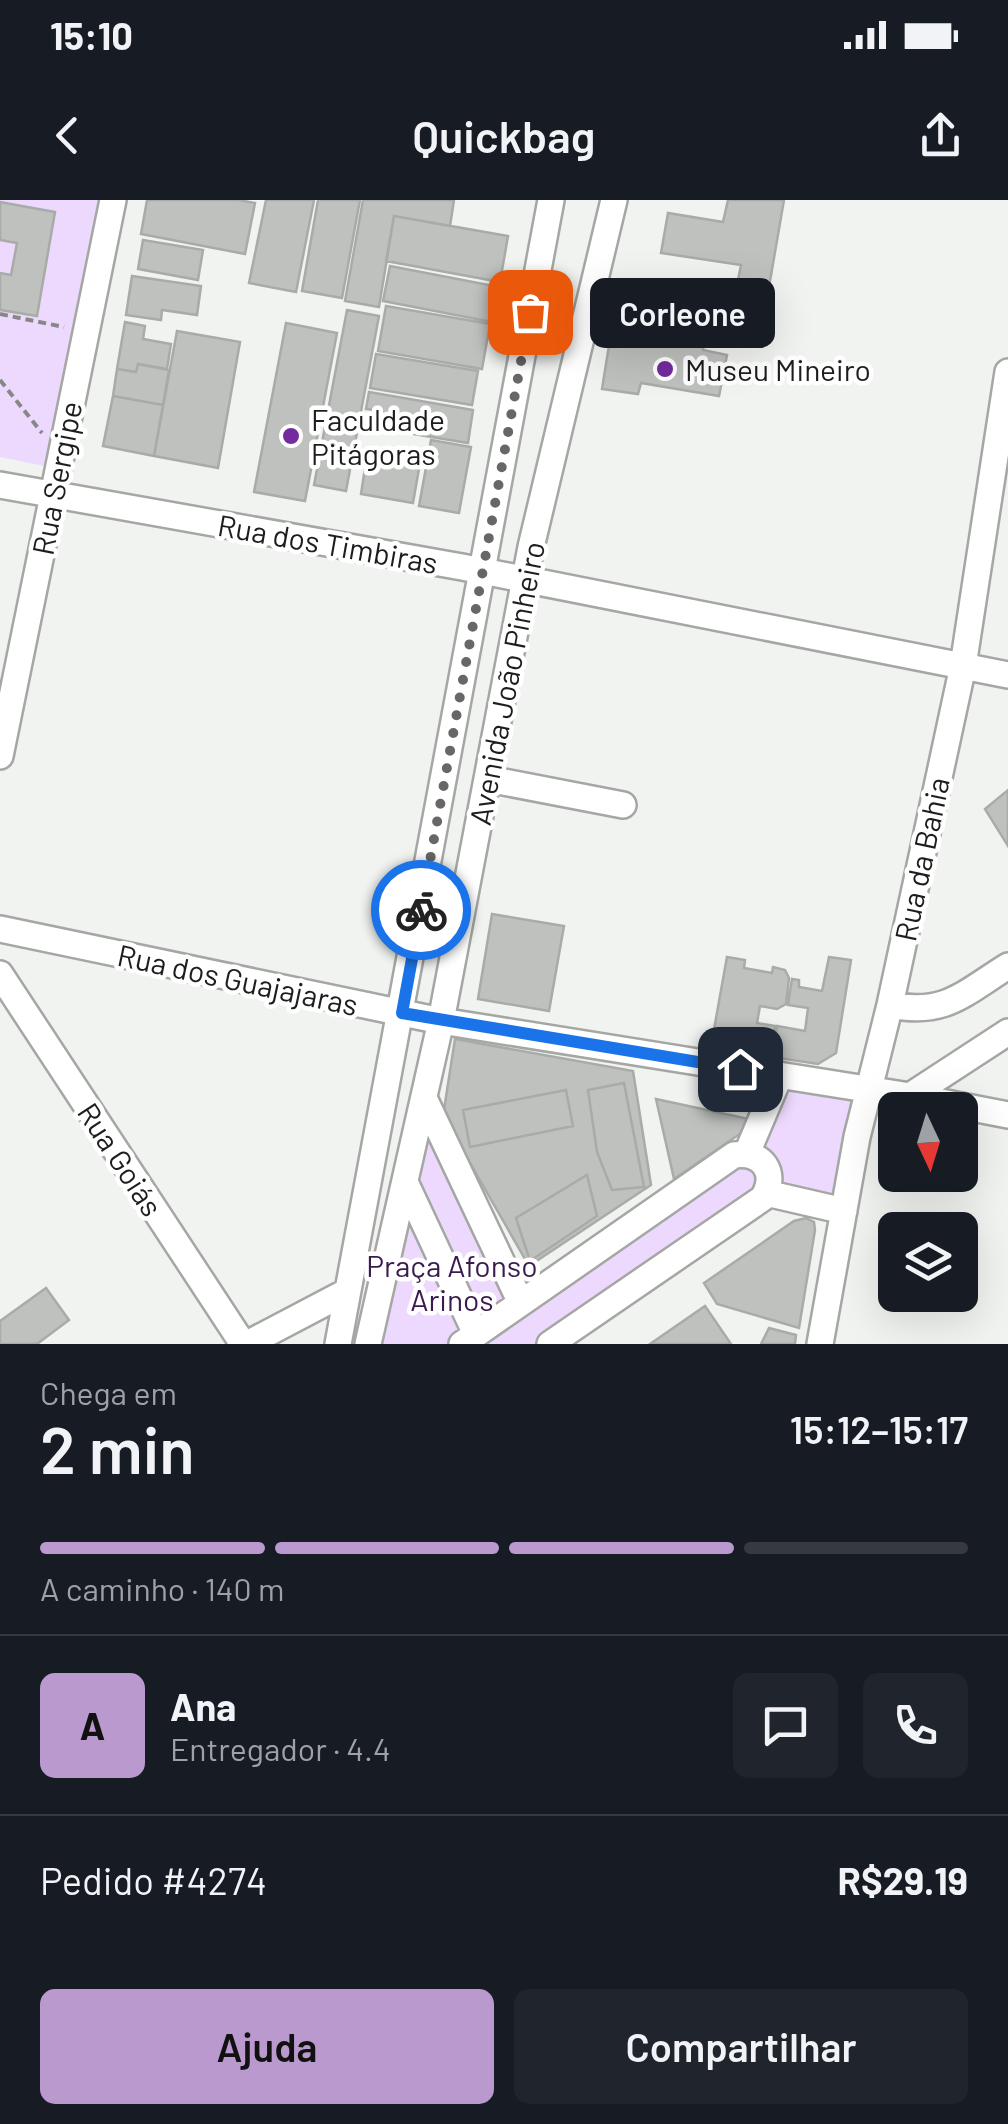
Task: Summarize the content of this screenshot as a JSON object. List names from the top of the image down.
{
  "streets": {
    "street": [
      "Rua Sergipe",
      "Rua dos Timbiras",
      "Avenida João Pinheiro",
      "Rua da Bahia",
      "Rua dos Guajajaras",
      "Rua Goiás"
    ]
  },
  "crossings": [
    ["Rua Sergipe", "Rua dos Timbiras"],
    ["Rua dos Timbiras", "Avenida João Pinheiro"],
    ["Rua dos Timbiras", "Rua da Bahia"],
    ["Avenida João Pinheiro", "Rua dos Guajajaras"],
    ["Rua da Bahia", "Rua dos Guajajaras"]
  ],
  "parks": ["Praça Afonso Arinos"],
  "places": ["Corleone", "Museu Mineiro", "Faculdade Pitágoras"],
  "north": "bottom",
  "page": {
    "status": "15:10",
    "header": "Quickbag",
    "bubble": "Corleone",
    "heading": ["2 min", "Chega em", "15:12–15:17"],
    "panel": [
      "Ana",
      "Entregador · 4.4",
      "Pedido #4274",
      "R$29.19"
    ],
    "bar": "A caminho · 140 m",
    "round": "A",
    "buttons": ["Ajuda", "Compartilhar"]
  }
}
